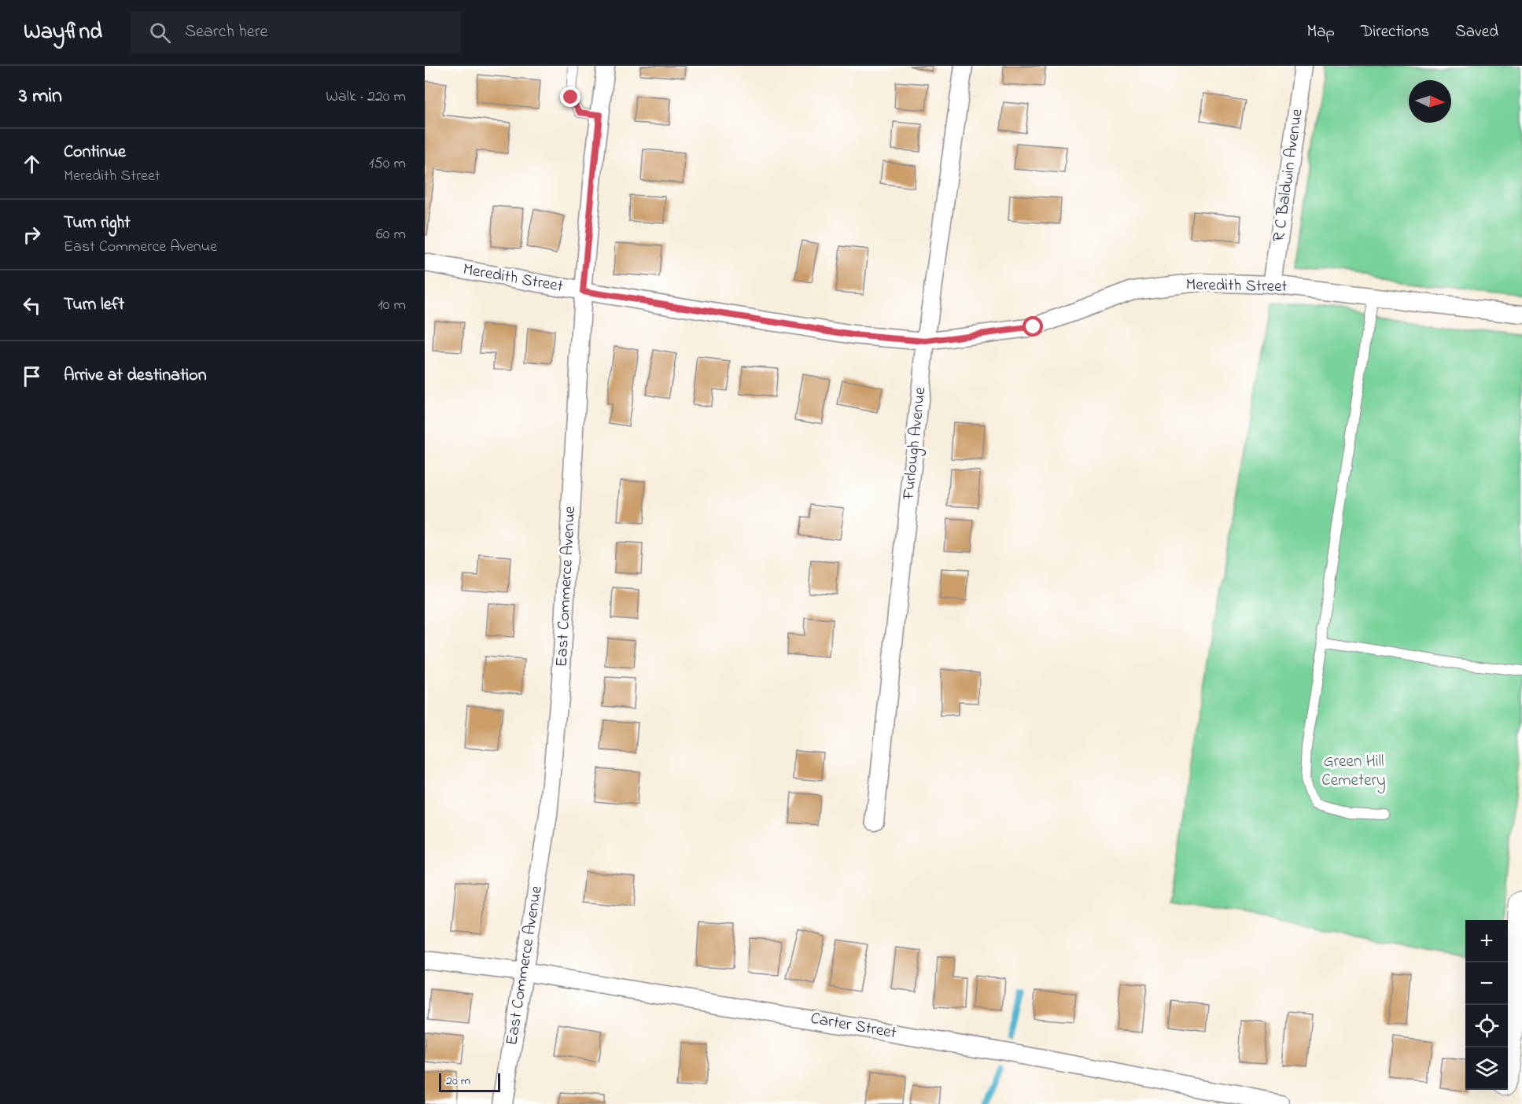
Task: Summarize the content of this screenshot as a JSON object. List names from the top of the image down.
{
  "streets": {
    "street": [
      "R C Baldwin Avenue",
      "Meredith Street",
      "Furlough Avenue",
      "East Commerce Avenue",
      "Carter Street"
    ]
  },
  "crossings": [
    ["R C Baldwin Avenue", "Meredith Street"],
    ["Meredith Street", "Furlough Avenue"],
    ["Meredith Street", "East Commerce Avenue"],
    ["East Commerce Avenue", "Carter Street"]
  ],
  "parks": ["Green Hill Cemetery"],
  "scale_bar": "20 m",
  "north": "right",
  "page": {
    "header": "Wayfind",
    "search": "Search here",
    "nav": ["Map", "Directions", "Saved"],
    "heading": ["3 min", "Walk · 220 m"],
    "list": [
      ["Continue", "Meredith Street", "150 m"],
      ["Turn right", "East Commerce Avenue", "60 m"],
      ["Turn left", "10 m"],
      "Arrive at destination"
    ],
    "map_buttons": ["+", "−"],
    "scale": "20 m"
  }
}
